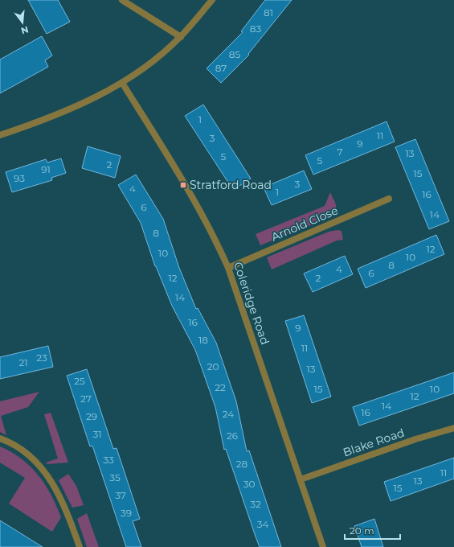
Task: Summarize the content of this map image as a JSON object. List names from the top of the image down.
{
  "streets": {
    "street": ["Arnold Close", "Coleridge Road", "Blake Road"]
  },
  "crossings": [
    ["Arnold Close", "Coleridge Road"],
    ["Coleridge Road", "Blake Road"]
  ],
  "places": {
    "transit": ["Stratford Road"]
  },
  "house_numbers": [
    "81",
    "83",
    "85",
    "87",
    "1",
    "11",
    "3",
    "9",
    "7",
    "13",
    "5",
    "5",
    "2",
    "91",
    "15",
    "93",
    "3",
    "4",
    "1",
    "16",
    "6",
    "14",
    "8",
    "12",
    "10",
    "10",
    "8",
    "4",
    "6",
    "12",
    "2",
    "14",
    "16",
    "9",
    "18",
    "11",
    "23",
    "21",
    "20",
    "13",
    "25",
    "22",
    "15",
    "10",
    "12",
    "27",
    "14",
    "16",
    "24",
    "29",
    "31",
    "26",
    "33",
    "28",
    "11",
    "35",
    "13",
    "30",
    "15",
    "37",
    "32",
    "39",
    "34"
  ],
  "scale_bar": "20 m",
  "north": "bottom"
}
